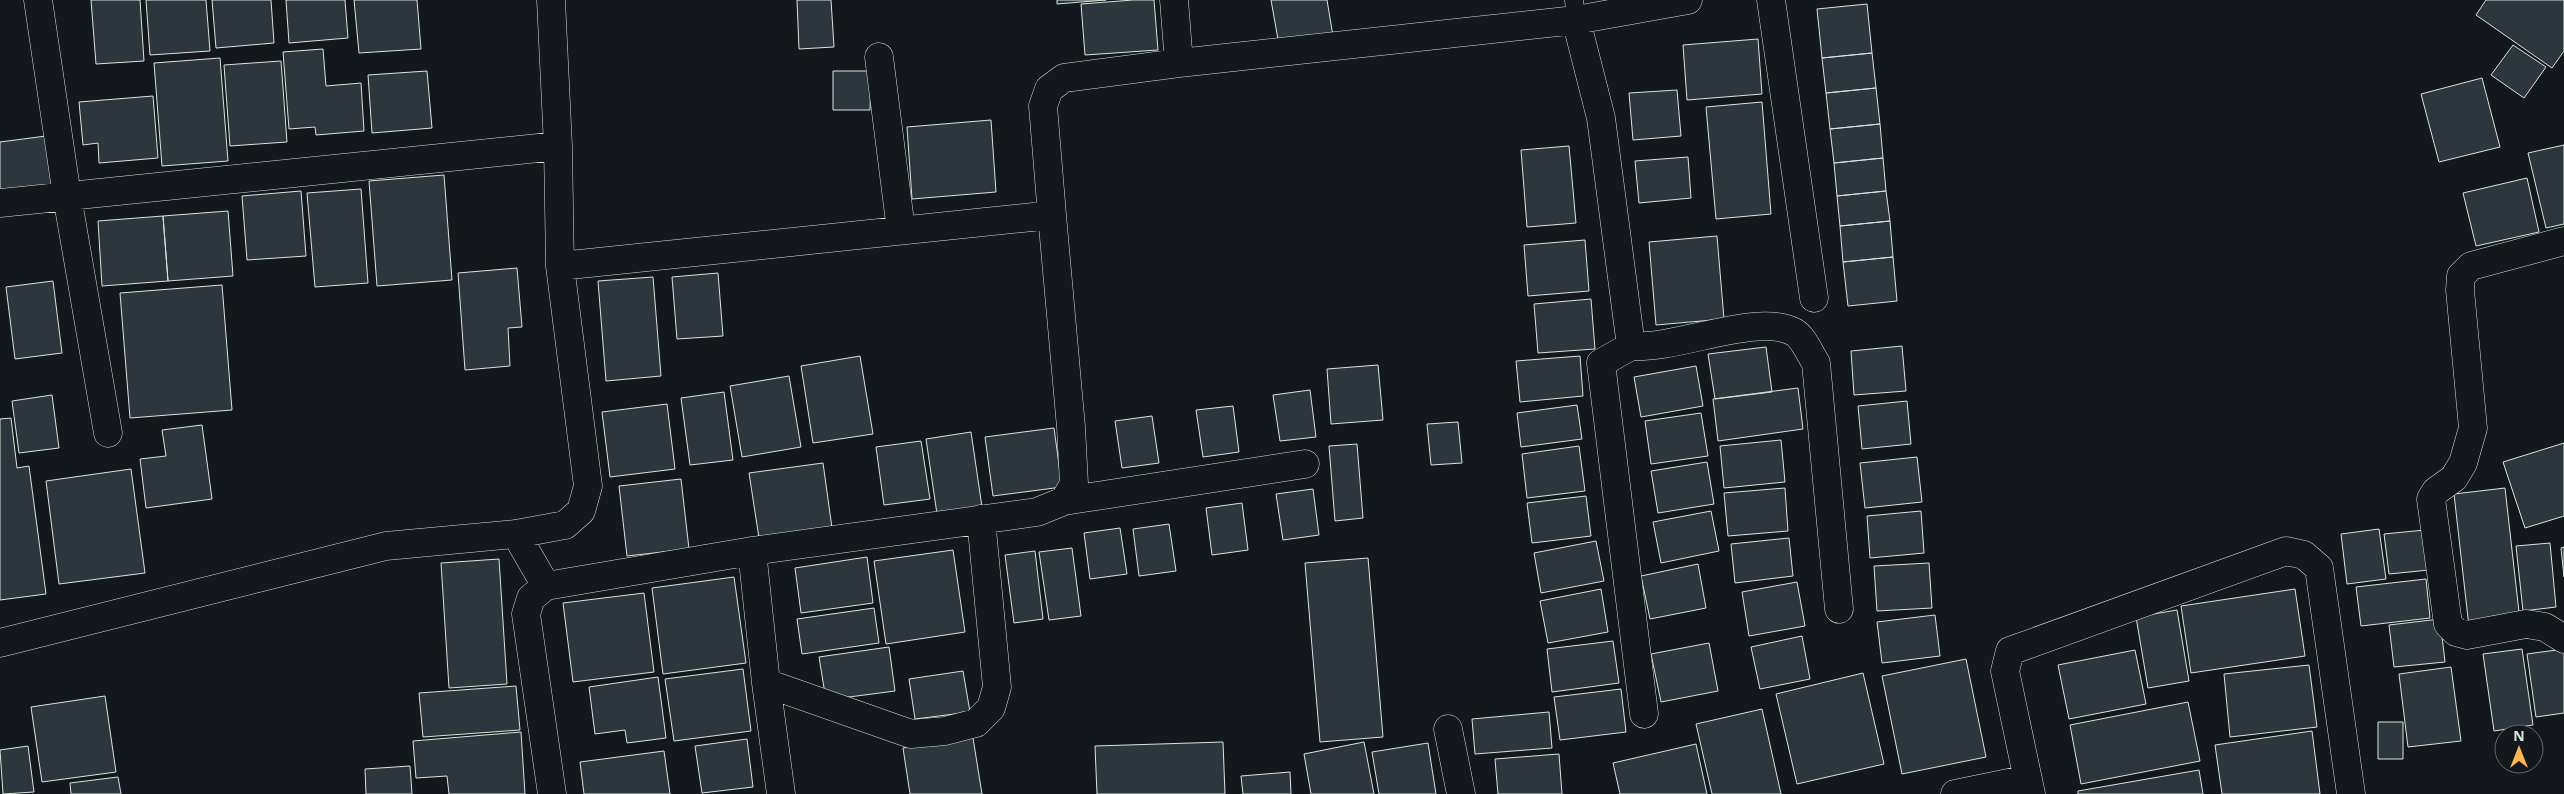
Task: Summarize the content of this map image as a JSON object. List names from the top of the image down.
{
  "north": "top"
}
